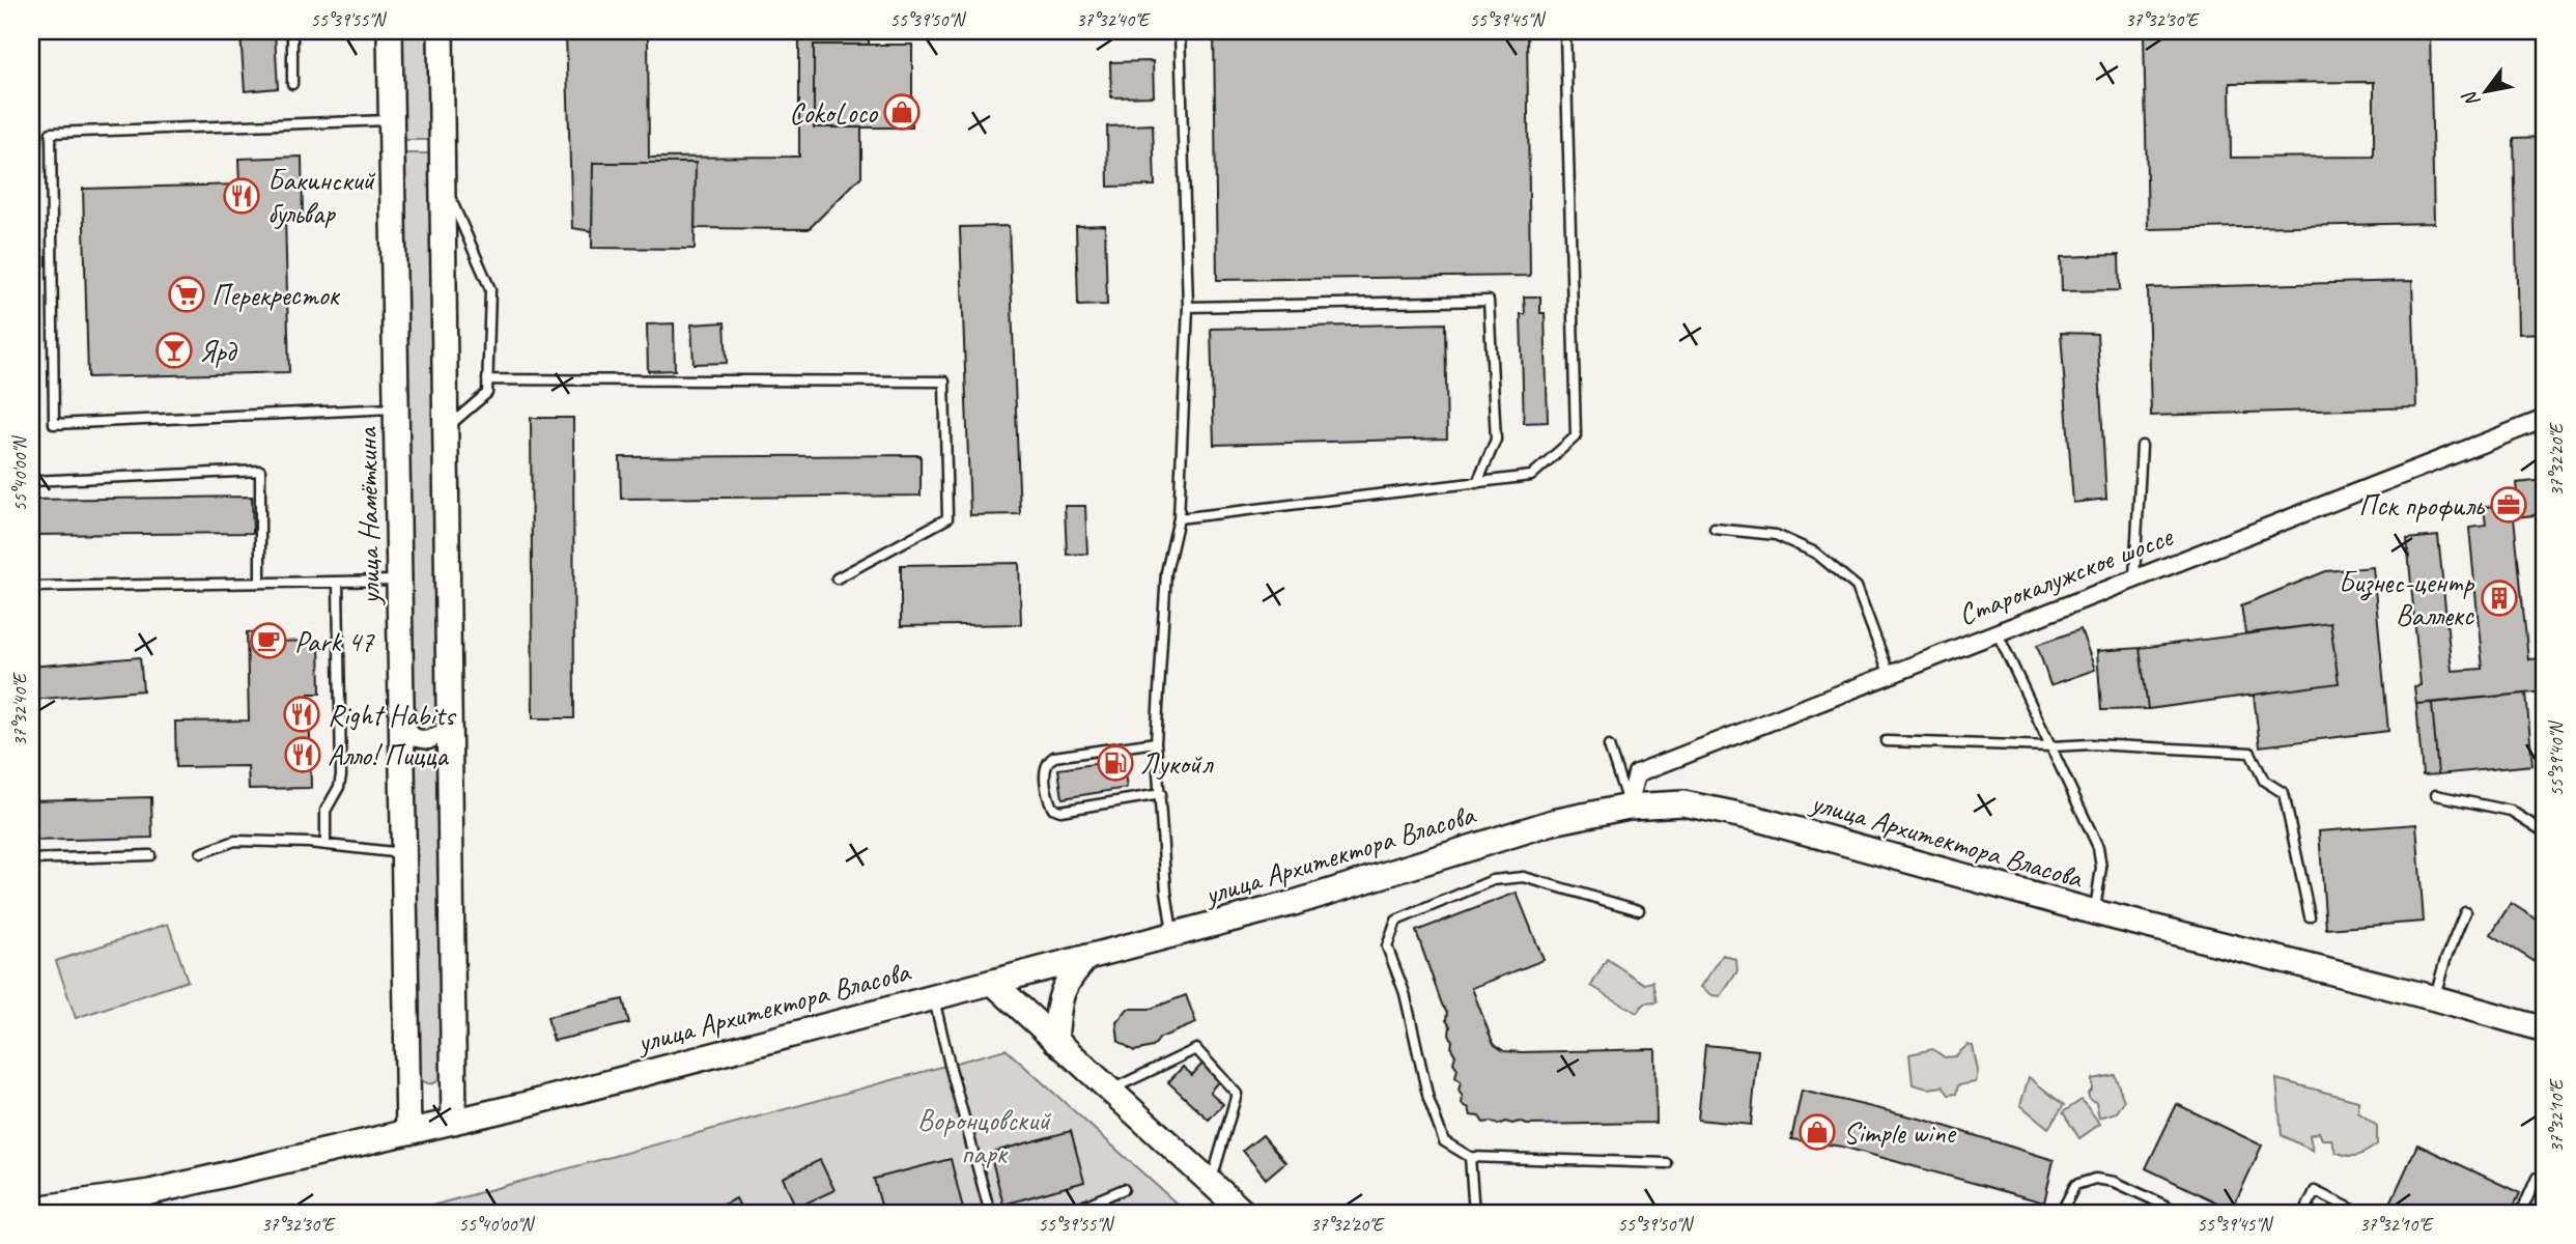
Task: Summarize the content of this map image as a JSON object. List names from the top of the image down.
{
  "streets": {
    "street": ["улица Намёткина", "Старокалужское шоссе", "улица Архитектора Власова"]
  },
  "crossings": [
    ["улица Намёткина", "улица Архитектора Власова"],
    ["Старокалужское шоссе", "улица Архитектора Власова"]
  ],
  "parks": ["Воронцовский парк"],
  "places": {
    "shop": ["CokoLoco", "Simple wine"],
    "restaurant": ["Бакинский бульвар", "Right Habits", "Алло! Пицца"],
    "supermarket": ["Перекресток"],
    "bar": ["Ярд"],
    "office": ["Пск профиль"],
    "building": ["Бизнес-центр Валлекс"],
    "cafe": ["Park 47"],
    "fuel station": ["Лукойл"]
  },
  "north": "bottom left",
  "coordinates": [
    "55°39'55\"N",
    "55°39'50\"N",
    "37°32'40\"E",
    "55°39'45\"N",
    "37°32'30\"E",
    "37°32'20\"E",
    "55°40'00\"N",
    "55°39'40\"N",
    "37°32'10\"E"
  ]
}
